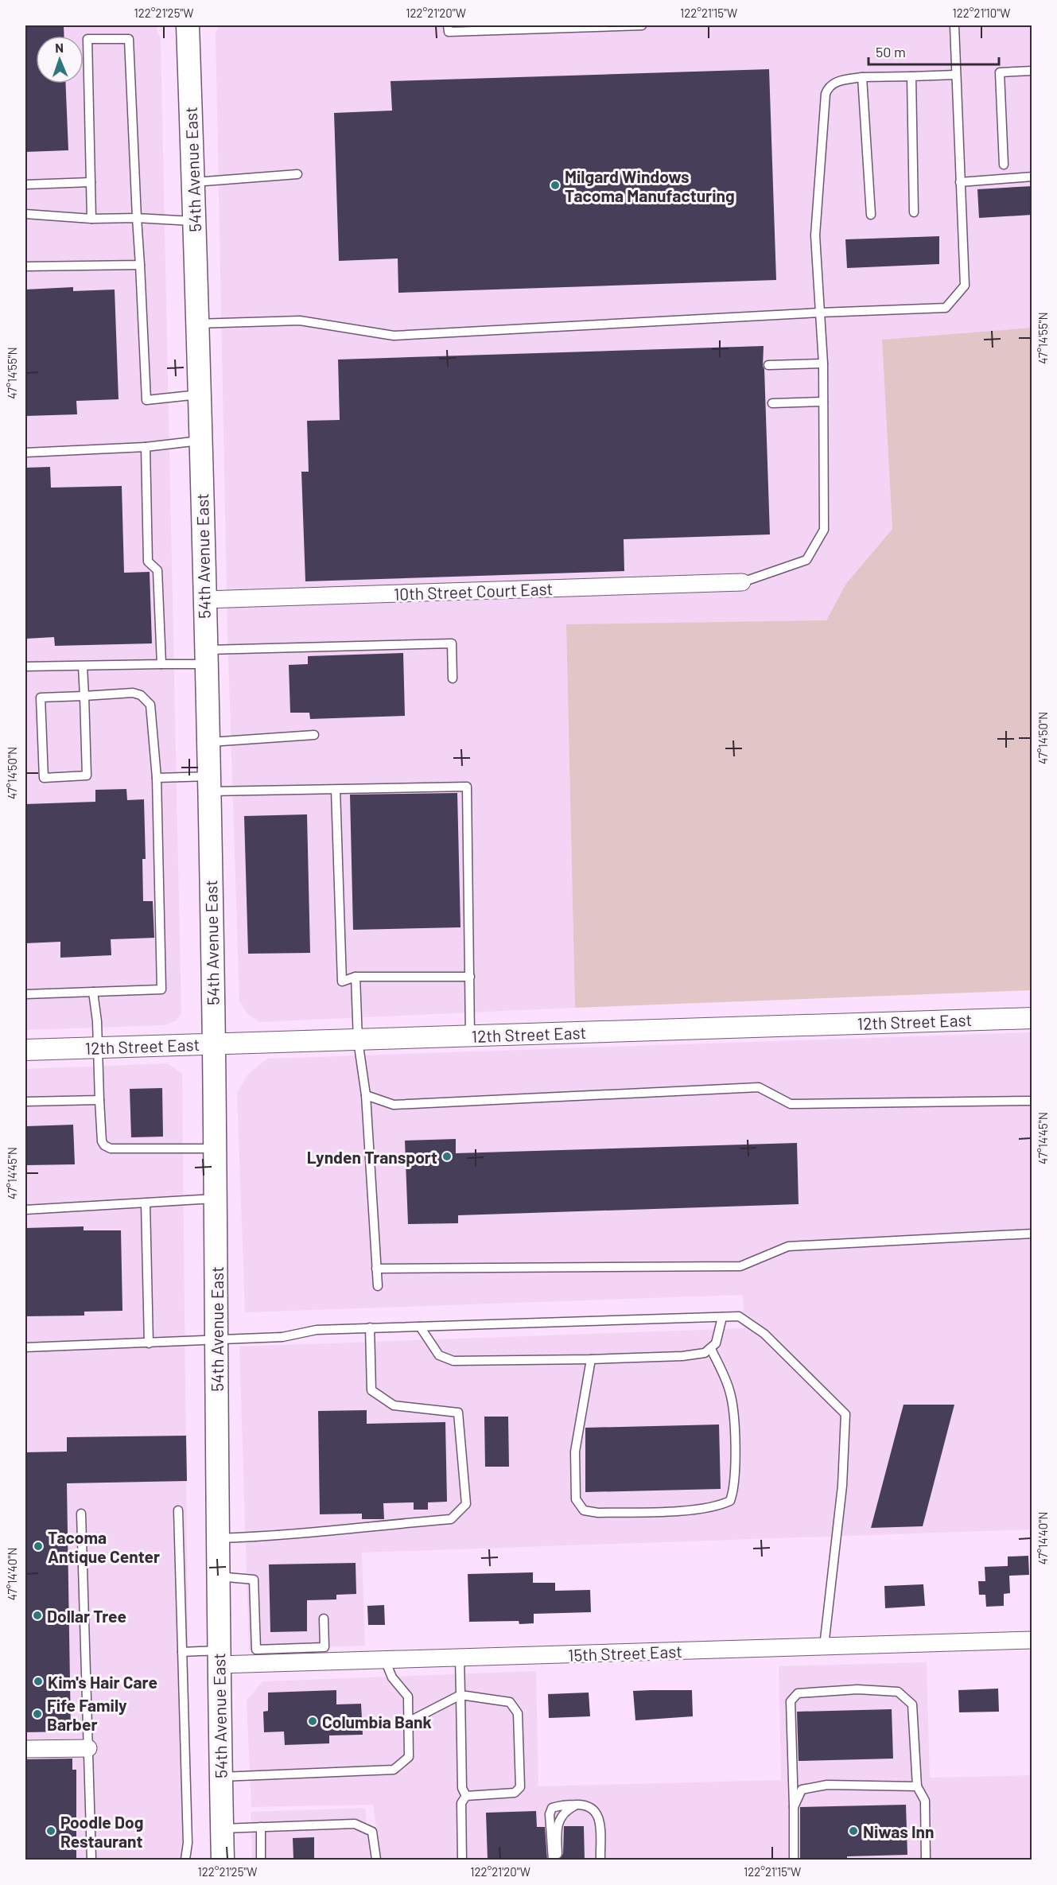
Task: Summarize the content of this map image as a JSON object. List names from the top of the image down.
{
  "streets": {
    "main road": ["54th Avenue East"],
    "street": ["10th Street Court East", "12th Street East", "15th Street East"]
  },
  "crossings": [
    ["54th Avenue East", "10th Street Court East"],
    ["54th Avenue East", "12th Street East"],
    ["54th Avenue East", "15th Street East"]
  ],
  "places": [
    "Milgard Windows Tacoma Manufacturing",
    "Lynden Transport",
    "Tacoma Antique Center",
    "Dollar Tree",
    "Kim's Hair Care",
    "Fife Family Barber",
    "Columbia Bank",
    "Poodle Dog Restaurant",
    "Niwas Inn"
  ],
  "scale_bar": "50 m",
  "north": "top",
  "coordinates": [
    "122°21'25\"W",
    "122°21'20\"W",
    "122°21'15\"W",
    "122°21'10\"W",
    "47°14'55\"N",
    "47°14'50\"N",
    "47°14'45\"N",
    "47°14'40\"N"
  ]
}
